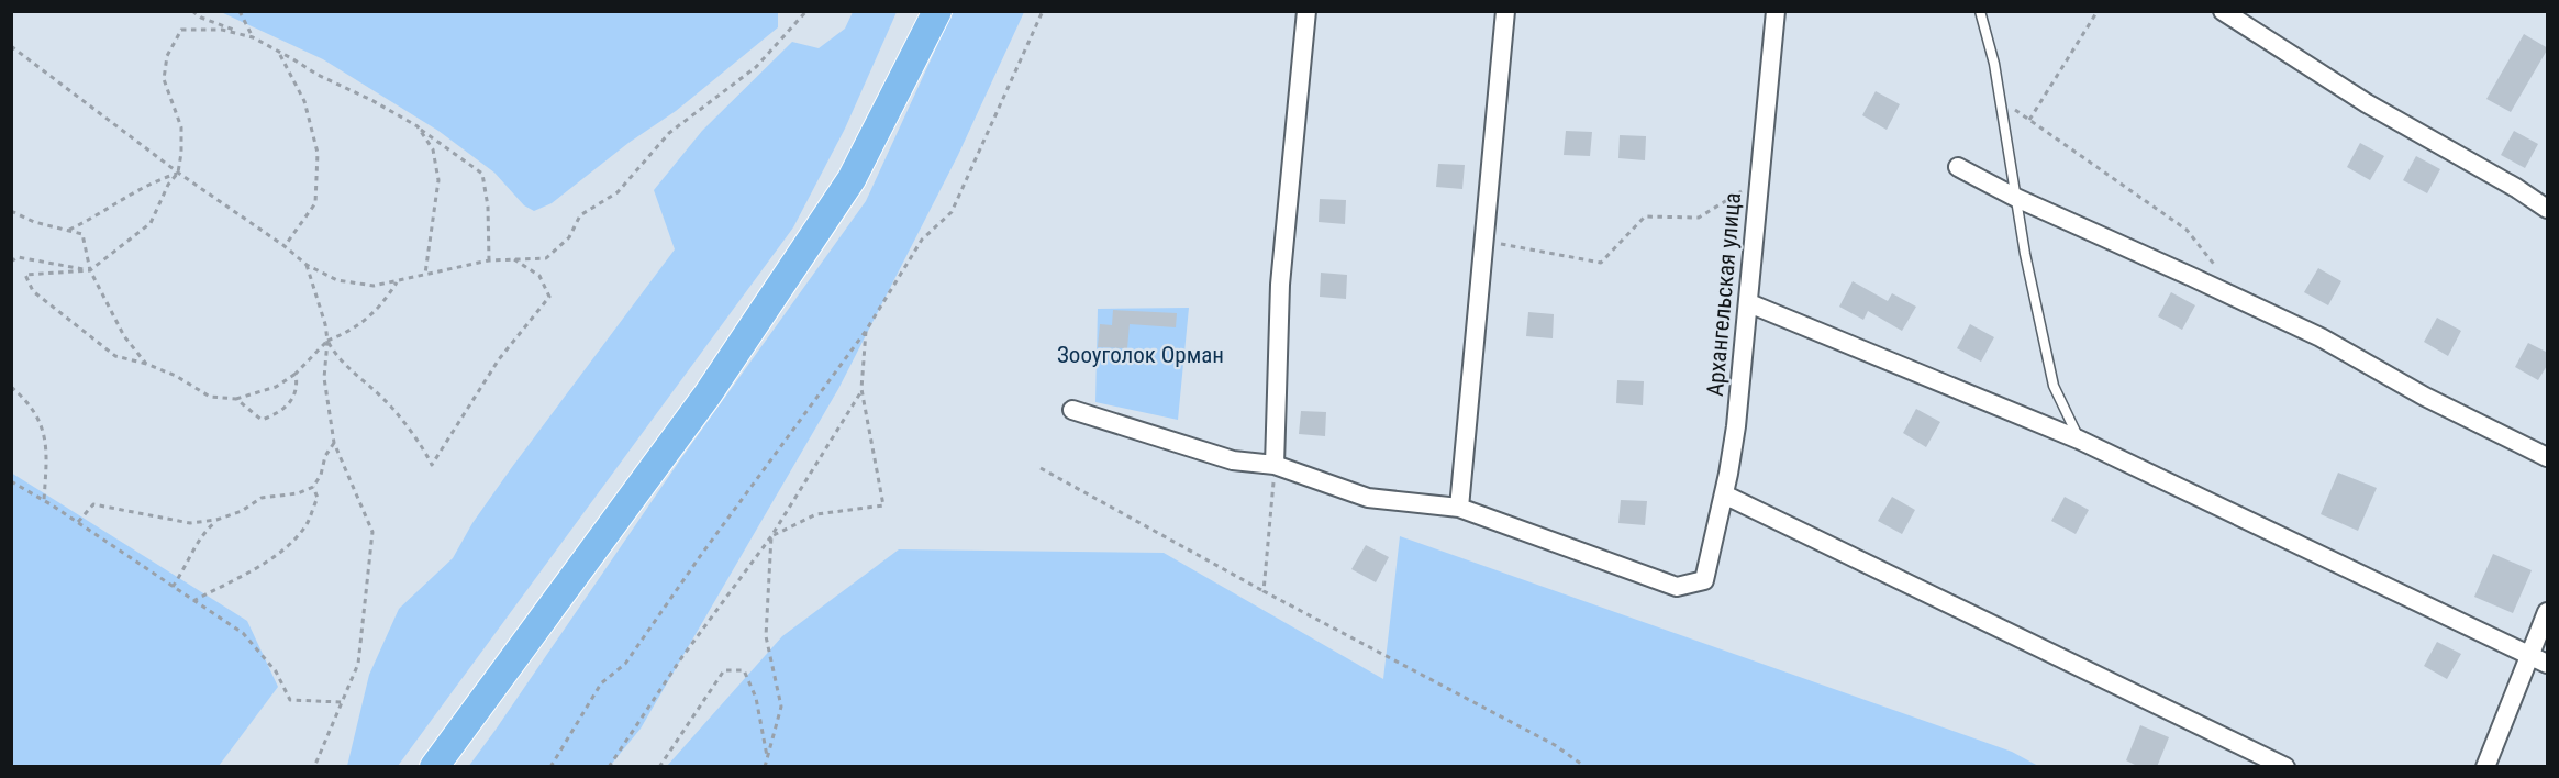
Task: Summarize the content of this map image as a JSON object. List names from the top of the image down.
{
  "streets": {
    "street": ["Архангельская улица"]
  },
  "parks": ["Зооуголок Орман"]
}
